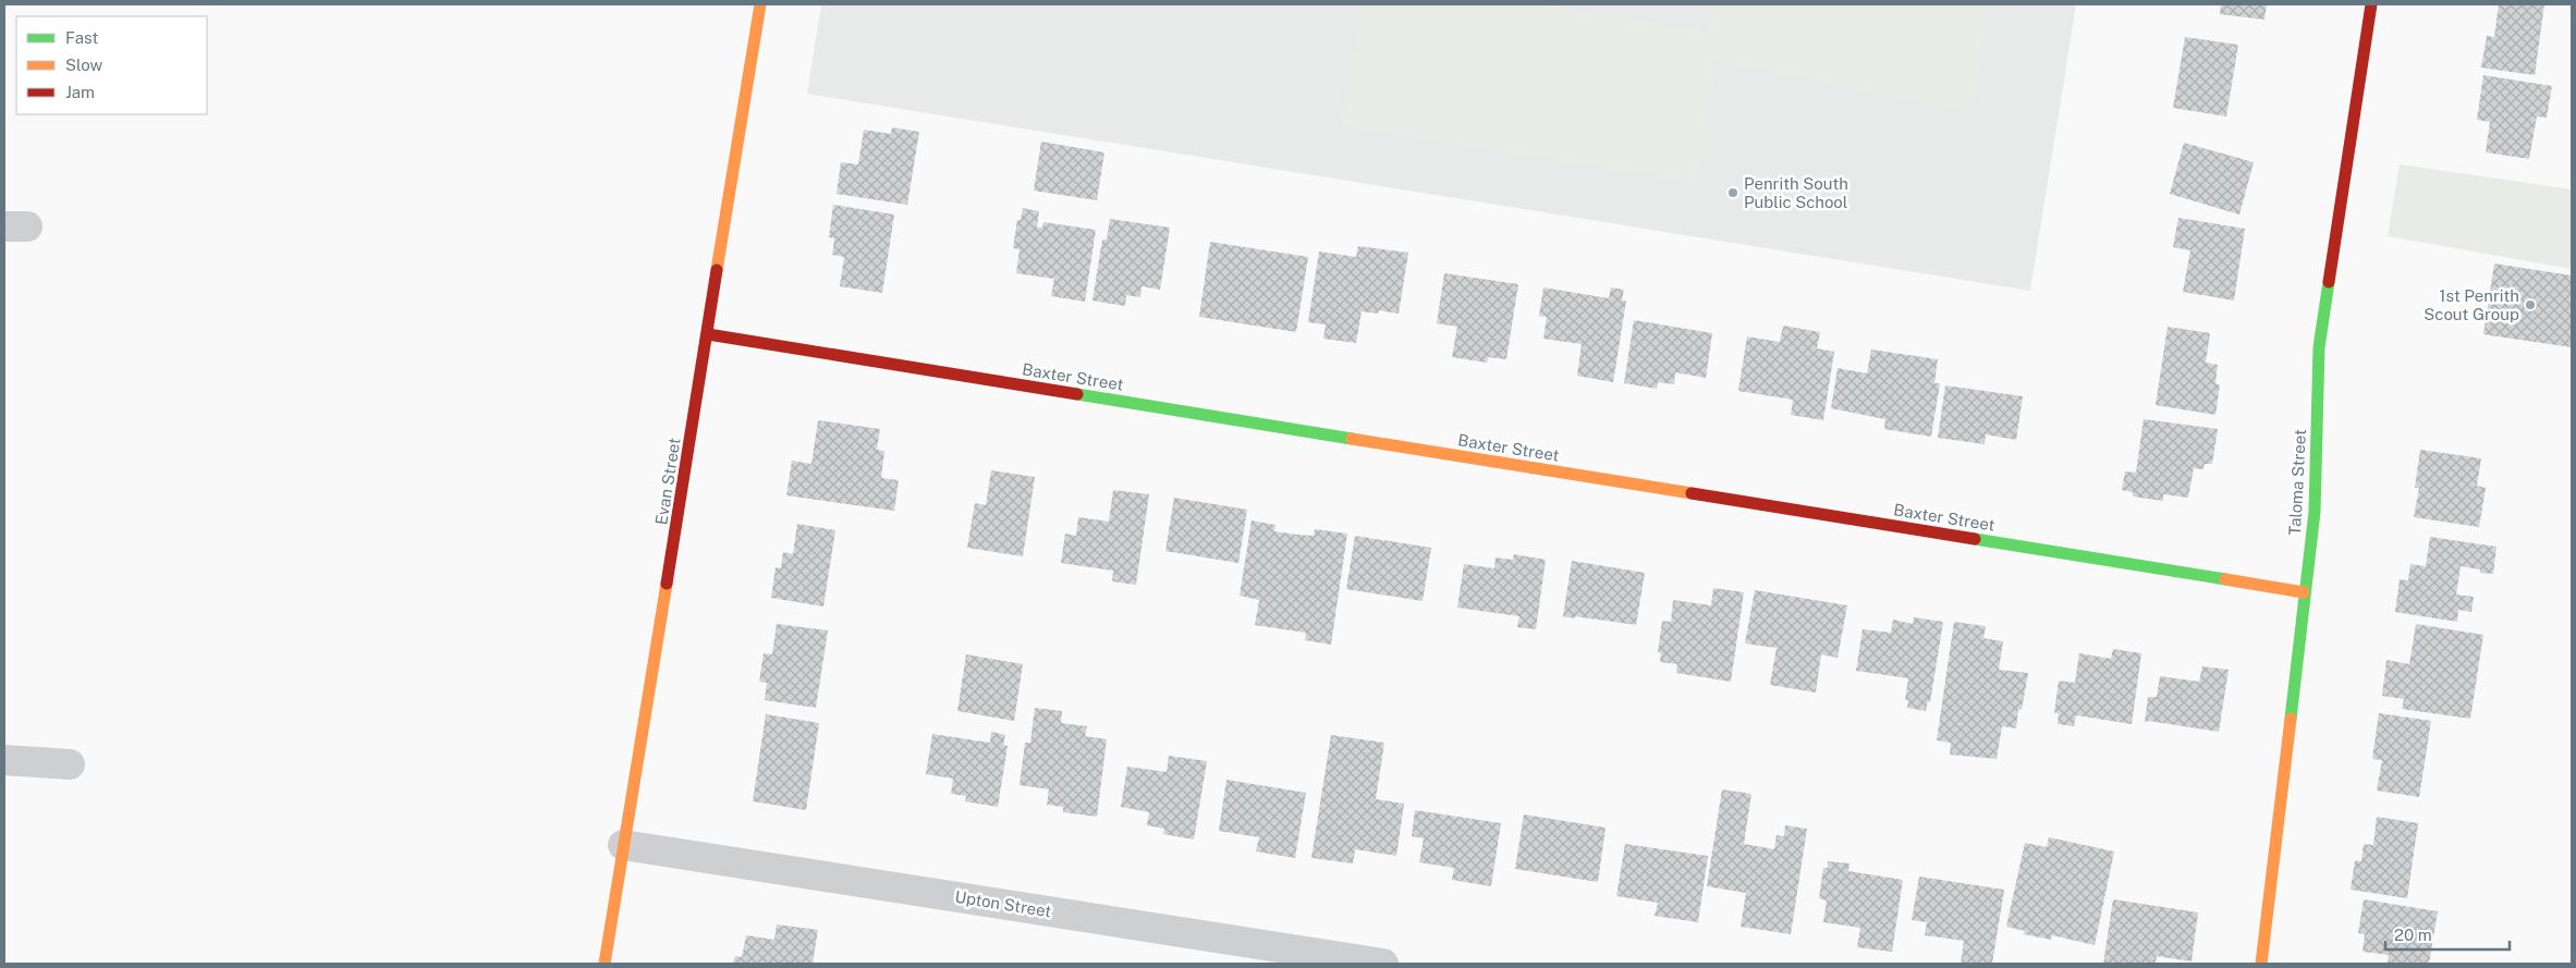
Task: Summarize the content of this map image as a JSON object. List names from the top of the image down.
{
  "streets": {
    "street": [
      "Baxter Street",
      "Evan Street",
      "Taloma Street",
      "Upton Street"
    ]
  },
  "crossings": [
    ["Baxter Street", "Evan Street"],
    ["Baxter Street", "Taloma Street"],
    ["Evan Street", "Upton Street"]
  ],
  "places": ["Penrith South Public School", "1st Penrith Scout Group"],
  "legend": ["Fast", "Slow", "Jam"],
  "scale_bar": "20 m"
}
